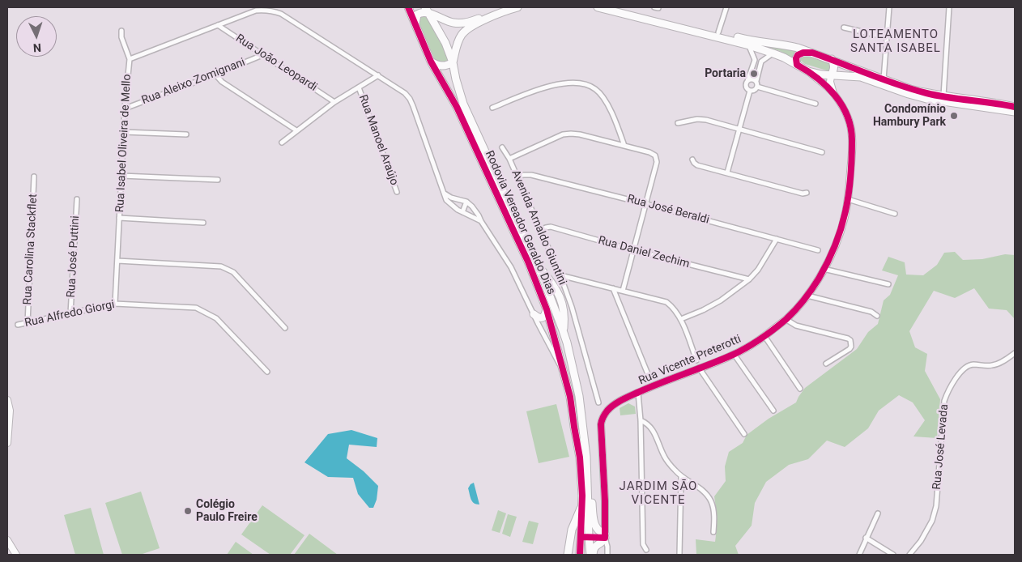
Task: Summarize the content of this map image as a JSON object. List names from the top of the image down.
{
  "streets": {
    "main road": ["Rodovia Vereador Geraldo Dias"],
    "street": [
      "Rua João Leopardi",
      "Rua Aleixo Zomignani",
      "Rua Manoel Araújo",
      "Rua Isabel Oliveira de Mello",
      "Rua José Beraldi",
      "Avenida Arnaldo Giuntini",
      "Rua Carolina Stackflet",
      "Rua Daniel Zechim",
      "Rua José Puttini",
      "Rua Alfredo Giorgi",
      "Rua Vicente Preterotti",
      "Rua José Levada"
    ]
  },
  "crossings": [
    ["Rua João Leopardi", "Rua Aleixo Zomignani"],
    ["Rua João Leopardi", "Rua Isabel Oliveira de Mello"],
    ["Rua Aleixo Zomignani", "Rua Isabel Oliveira de Mello"],
    ["Rua Isabel Oliveira de Mello", "Rua Alfredo Giorgi"],
    ["Rua José Beraldi", "Avenida Arnaldo Giuntini"],
    ["Avenida Arnaldo Giuntini", "Rua Daniel Zechim"],
    ["Rua Carolina Stackflet", "Rua Alfredo Giorgi"],
    ["Rua José Puttini", "Rua Alfredo Giorgi"]
  ],
  "districts": ["LOTEAMENTO SANTA ISABEL", "JARDIM SÃO VICENTE"],
  "places": ["Portaria", "Condomínio Hambury Park", "Colégio Paulo Freire"],
  "north": "bottom"
}
